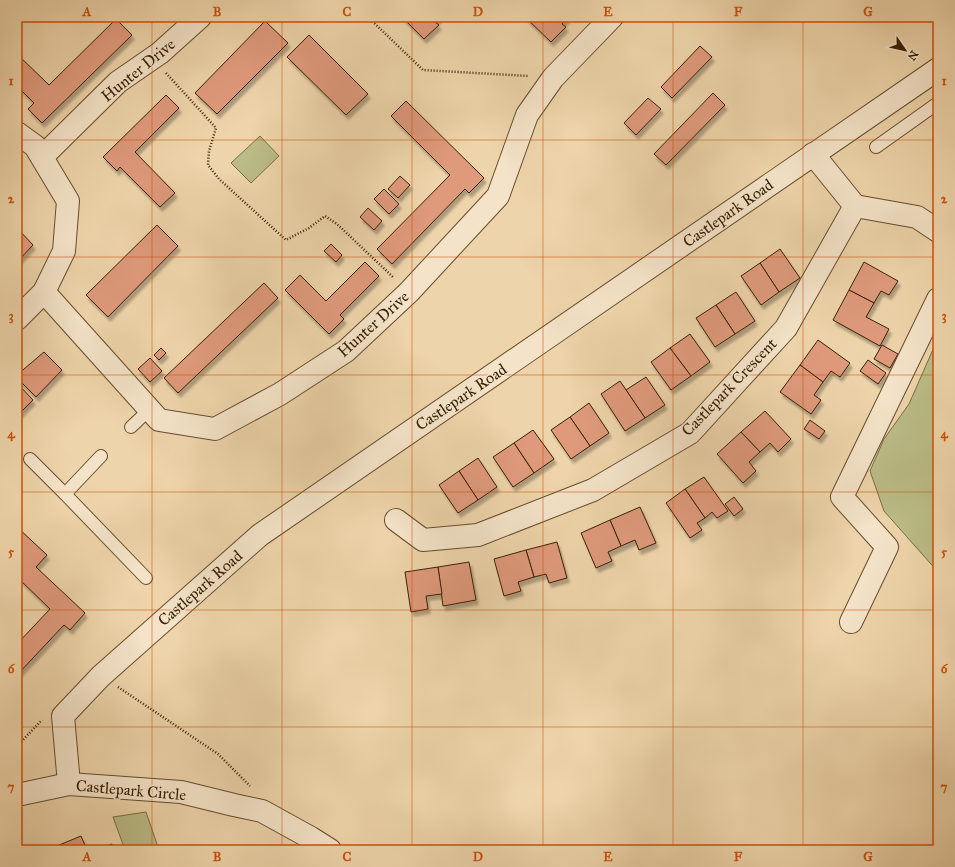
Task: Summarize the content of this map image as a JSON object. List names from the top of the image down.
{
  "streets": {
    "street": [
      "Hunter Drive",
      "Castlepark Road",
      "Castlepark Crescent",
      "Castlepark Circle"
    ]
  },
  "north": "bottom right",
  "grid": {
    "columns": [
      "A",
      "B",
      "C",
      "D",
      "E",
      "F",
      "G"
    ],
    "rows": [
      "1",
      "2",
      "3",
      "4",
      "5",
      "6",
      "7"
    ]
  }
}
